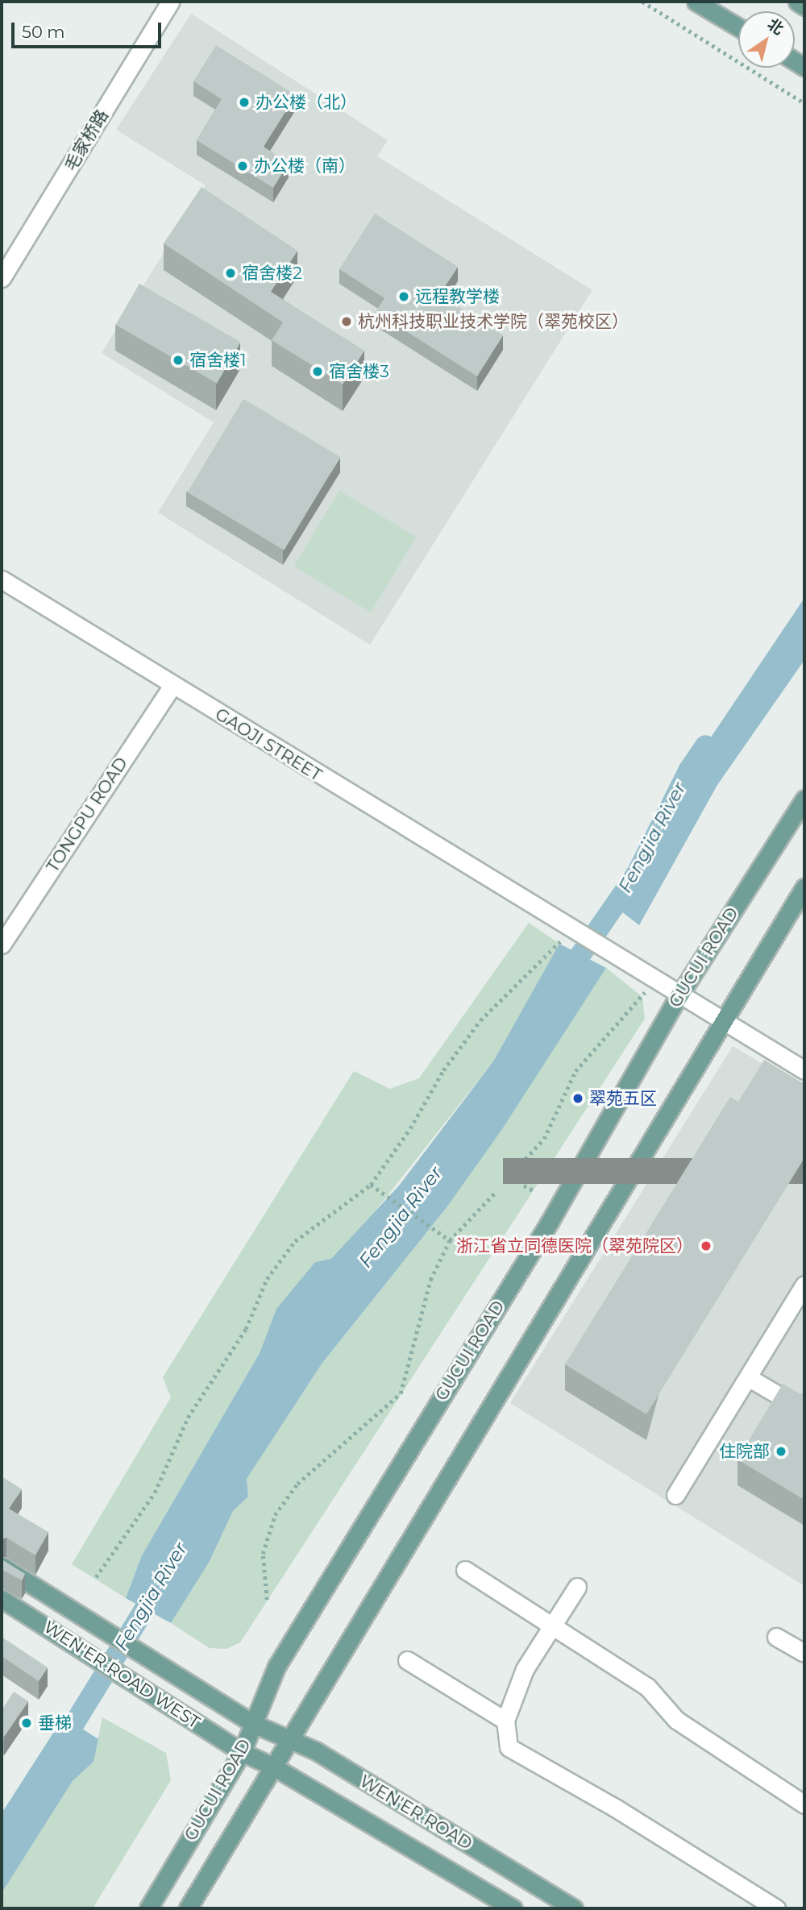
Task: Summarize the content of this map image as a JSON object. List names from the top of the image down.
{
  "streets": {
    "main road": ["GUCUI ROAD", "WEN'ER ROAD WEST", "WEN'ER ROAD"],
    "street": ["毛家桥路", "GAOJI STREET", "TONGPU ROAD"]
  },
  "crossings": [
    ["GAOJI STREET", "TONGPU ROAD"],
    ["GAOJI STREET", "GUCUI ROAD"],
    ["GUCUI ROAD", "WEN'ER ROAD WEST"],
    ["GUCUI ROAD", "WEN'ER ROAD"],
    ["WEN'ER ROAD WEST", "WEN'ER ROAD"]
  ],
  "water": ["Fengjia River"],
  "places": [
    "办公楼（北）",
    "办公楼（南）",
    "宿舍楼2",
    "远程教学楼",
    "杭州科技职业技术学院（翠苑校区）",
    "宿舍楼1",
    "宿舍楼3",
    "翠苑五区",
    "浙江省立同德医院（翠苑院区）",
    "住院部",
    "垂梯"
  ],
  "scale_bar": "50 m",
  "north": "top right"
}
